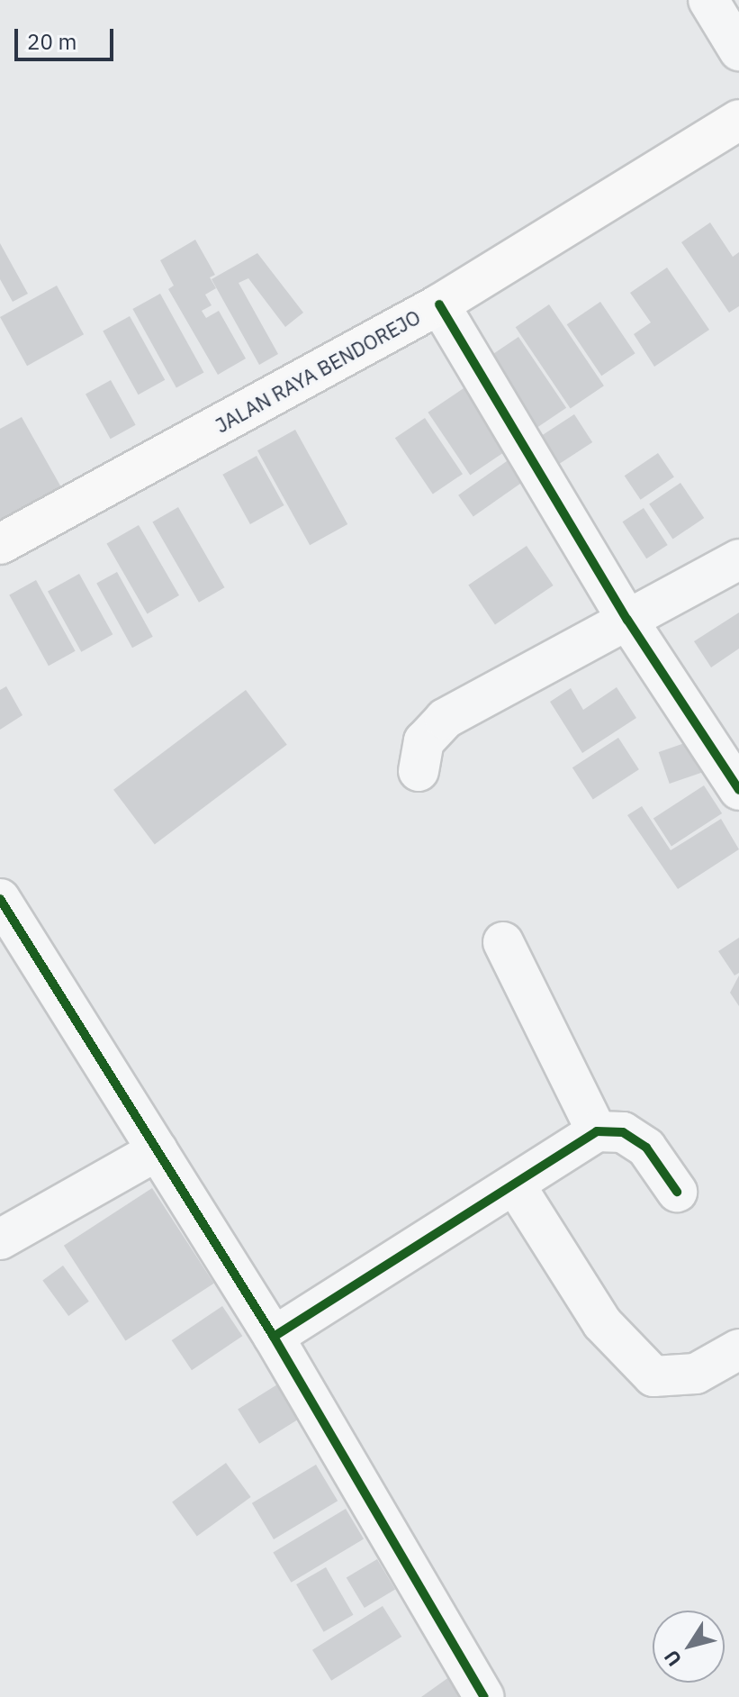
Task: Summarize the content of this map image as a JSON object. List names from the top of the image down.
{
  "streets": {
    "main road": ["JALAN RAYA BENDOREJO"]
  },
  "scale_bar": "20 m",
  "north": "bottom left"
}
